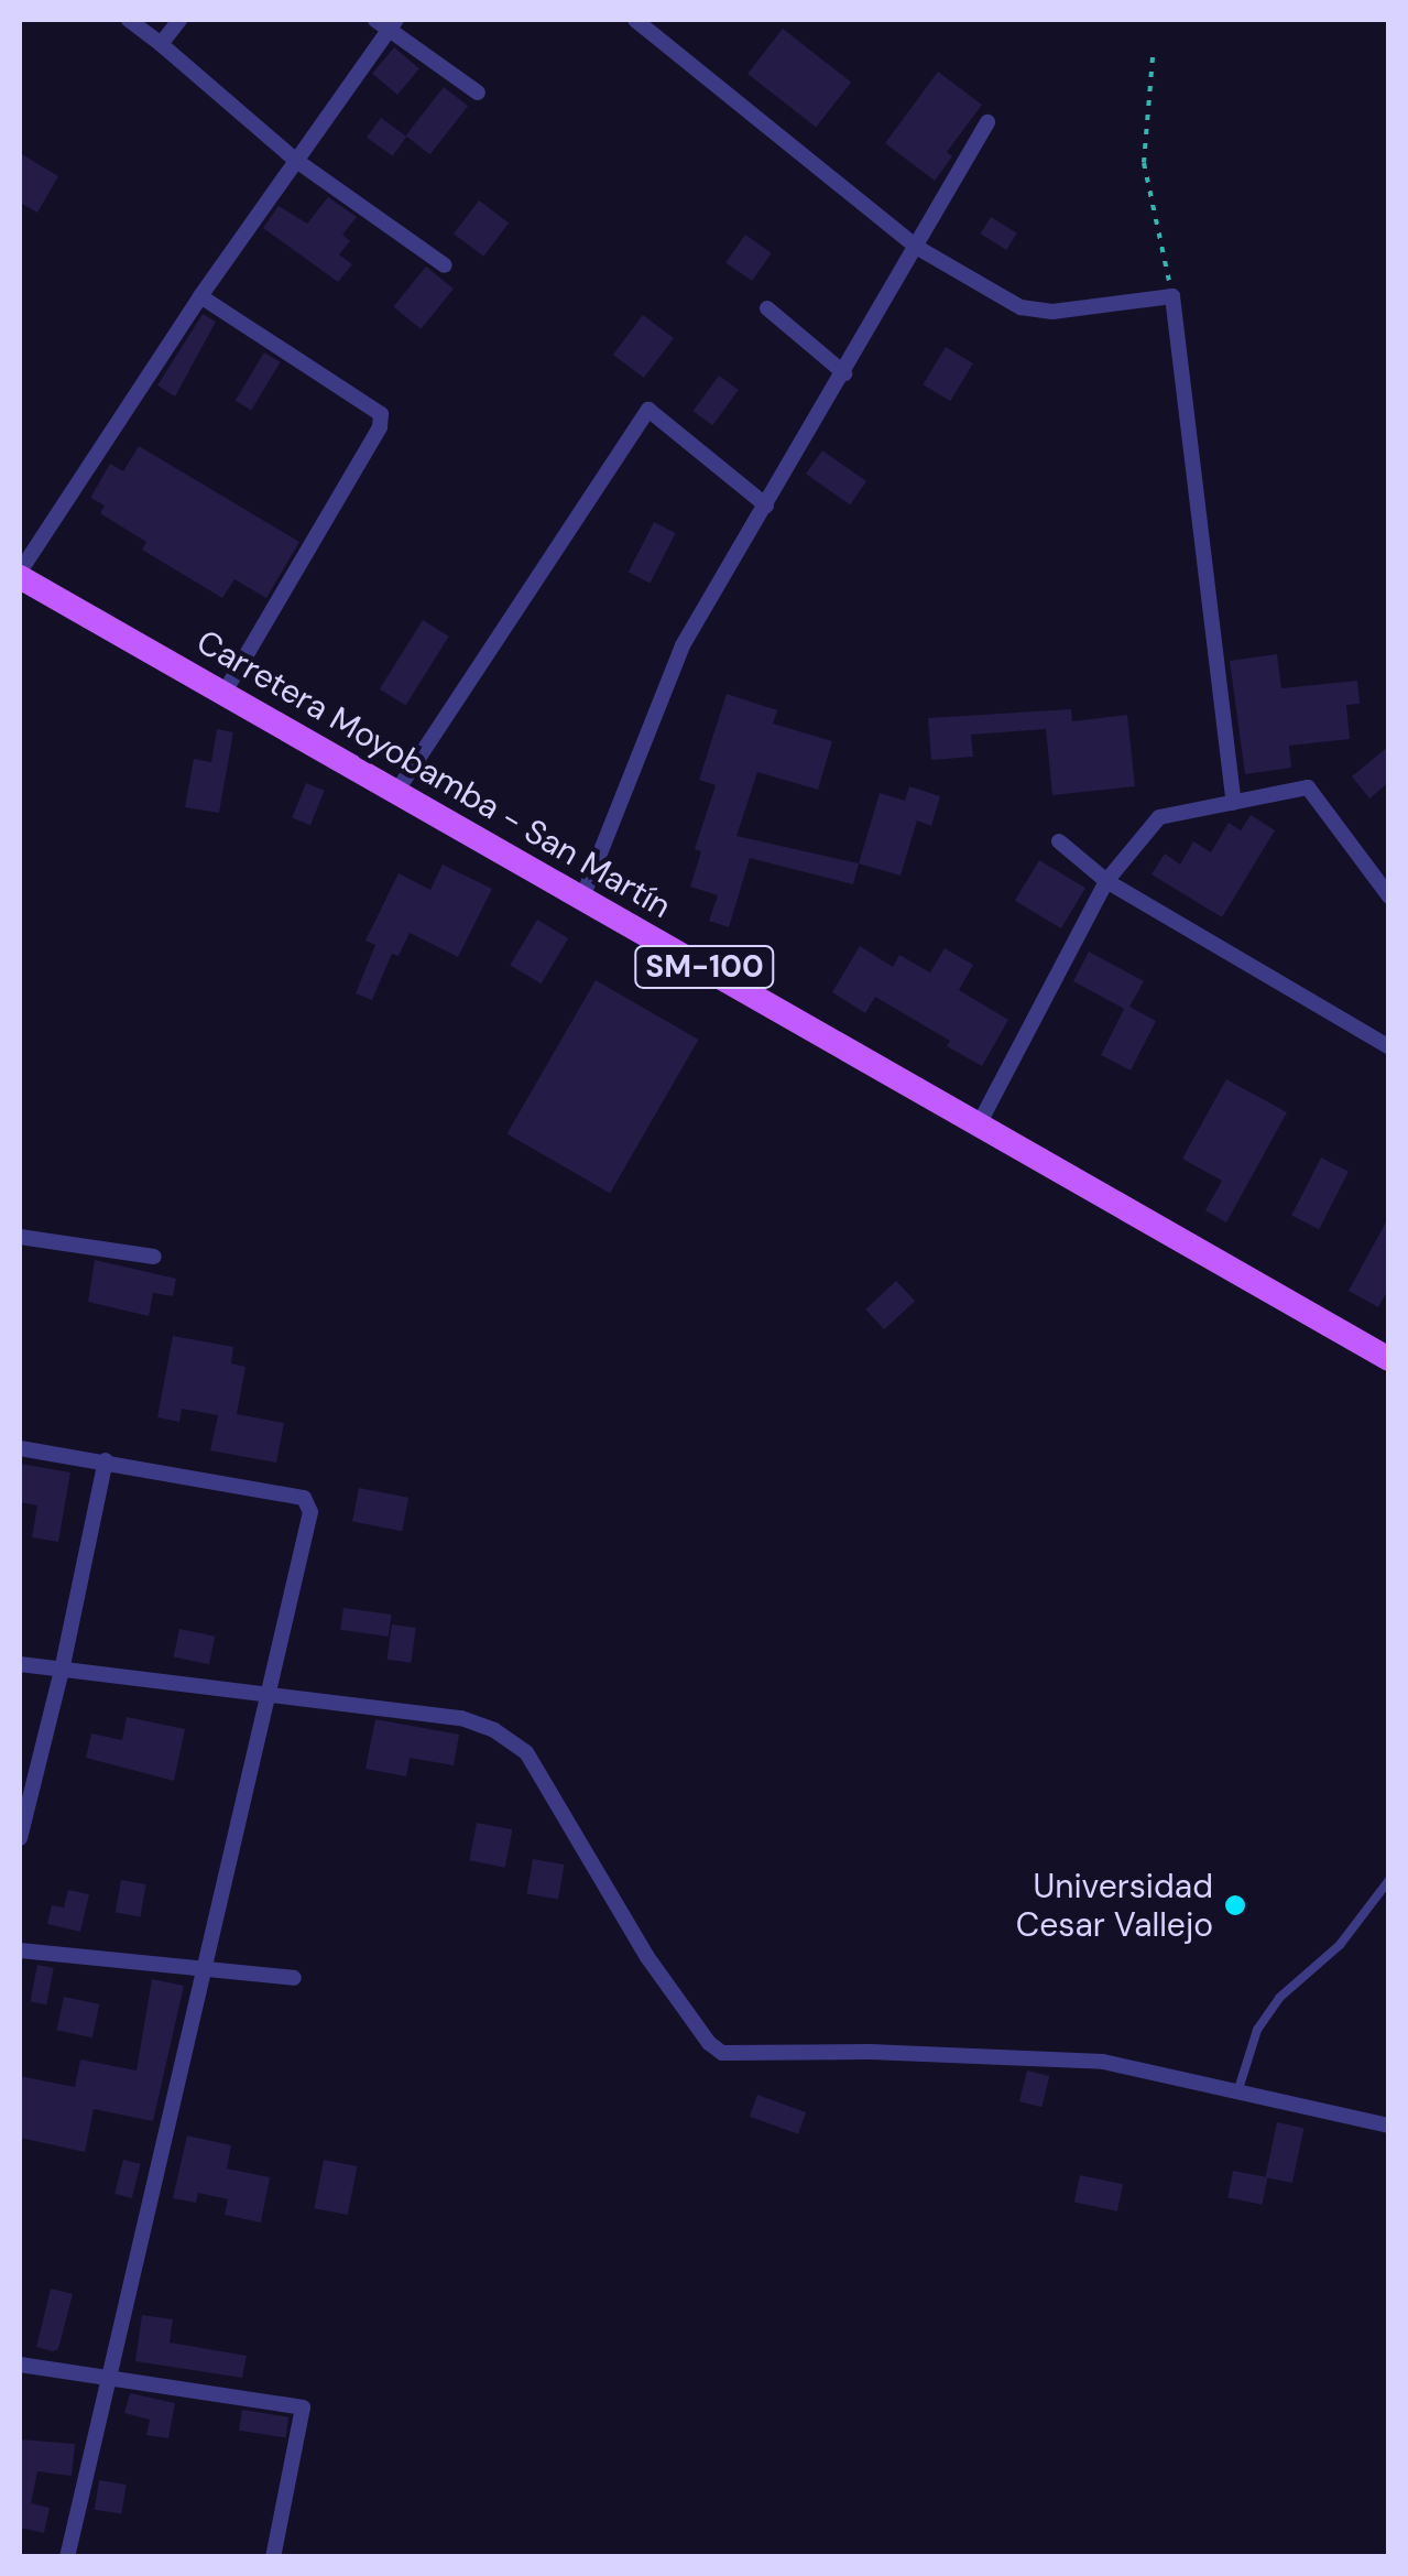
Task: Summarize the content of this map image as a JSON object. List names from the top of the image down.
{
  "streets": {
    "main road": ["Carretera Moyobamba - San Martín", "SM-100"]
  },
  "places": ["Universidad Cesar Vallejo"]
}
